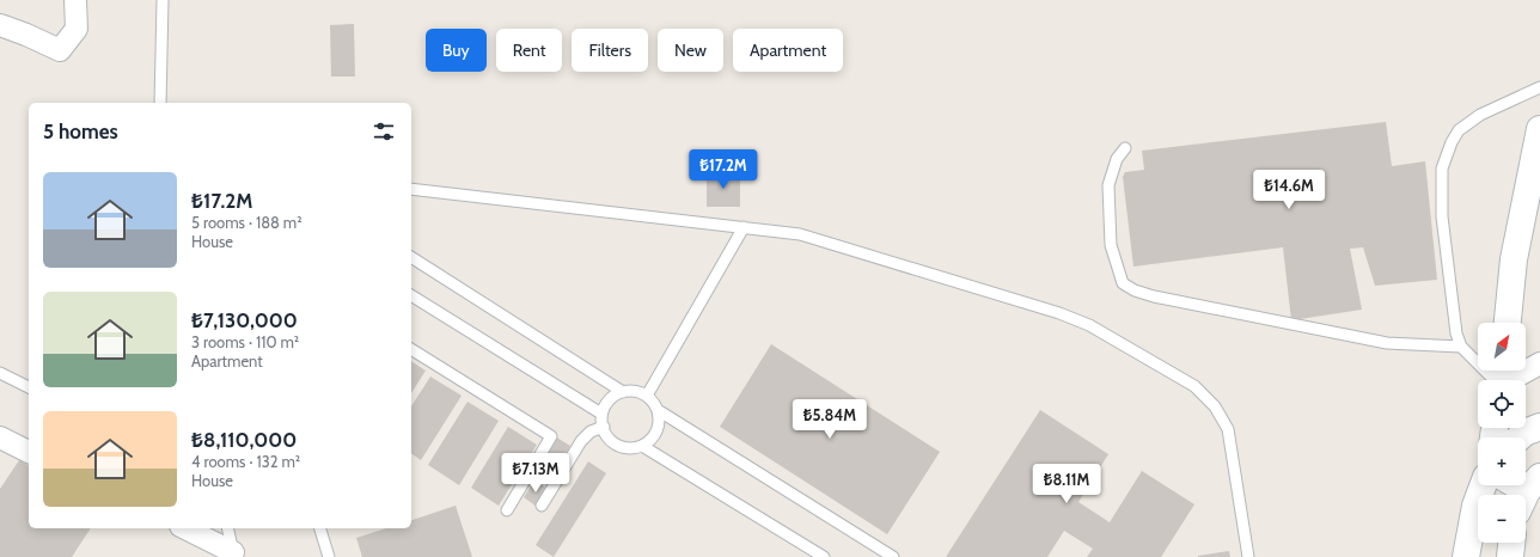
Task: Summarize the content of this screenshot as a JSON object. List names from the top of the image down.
{
  "north": "top right",
  "page": {
    "chip": [
      "Buy",
      "Rent",
      "Filters",
      "New",
      "Apartment"
    ],
    "heading": "5 homes",
    "price": [
      "₺17.2M",
      "₺14.6M",
      "₺5.84M",
      "₺7.13M",
      "₺8.11M"
    ],
    "list": [
      {
        "name": "₺17.2M",
        "note": "5 rooms · 188 m² · House"
      },
      {
        "name": "₺7,130,000",
        "note": "3 rooms · 110 m² · Apartment"
      },
      {
        "name": "₺8,110,000",
        "note": "4 rooms · 132 m² · House"
      }
    ],
    "map_buttons": ["+", "−"]
  }
}
